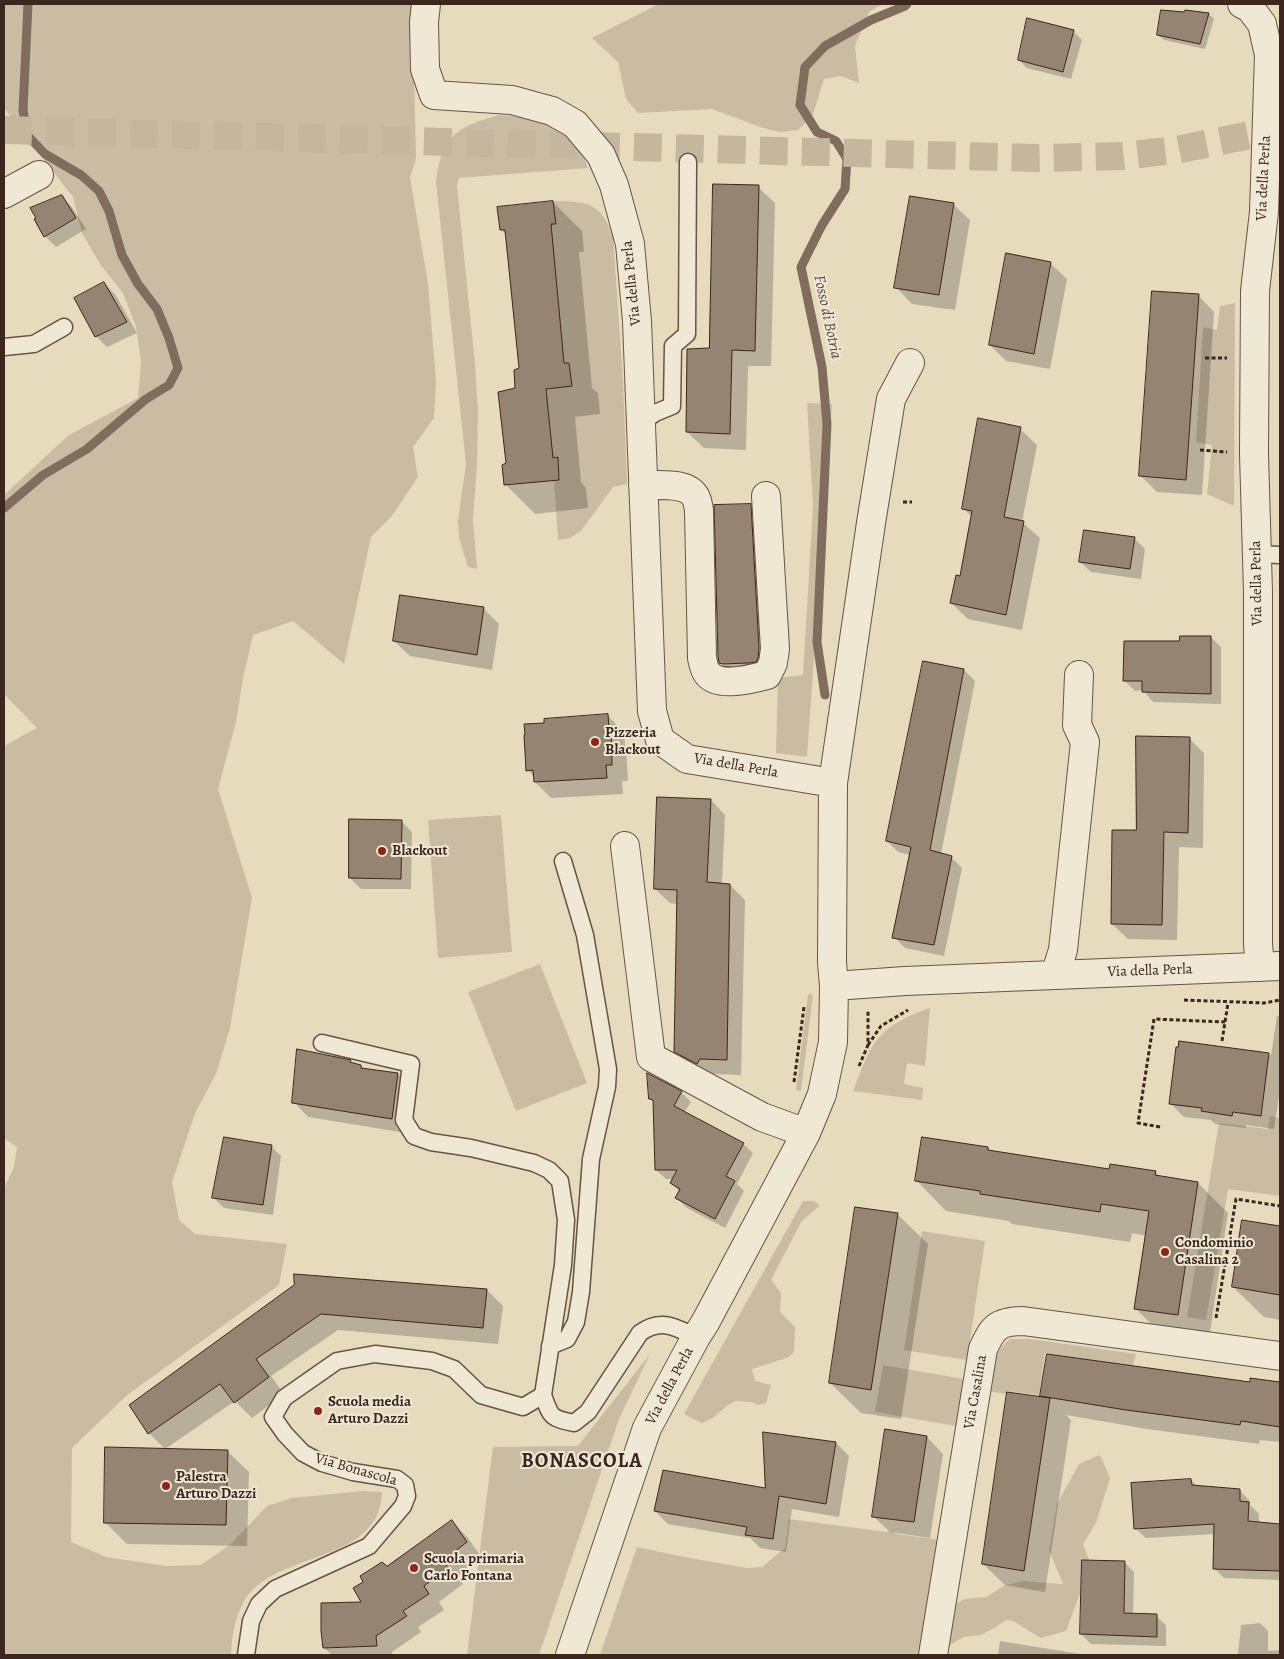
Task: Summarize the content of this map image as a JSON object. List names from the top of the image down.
{
  "streets": {
    "street": ["Via della Perla", "Via Casalina"],
    "lane": ["Via Bonascola"]
  },
  "districts": ["BONASCOLA"],
  "water": ["Fosso di Botria"],
  "places": [
    "Pizzeria Blackout",
    "Blackout",
    "Condominio Casalina 2",
    "Scuola media Arturo Dazzi",
    "Palestra Arturo Dazzi",
    "Scuola primaria Carlo Fontana"
  ]
}
